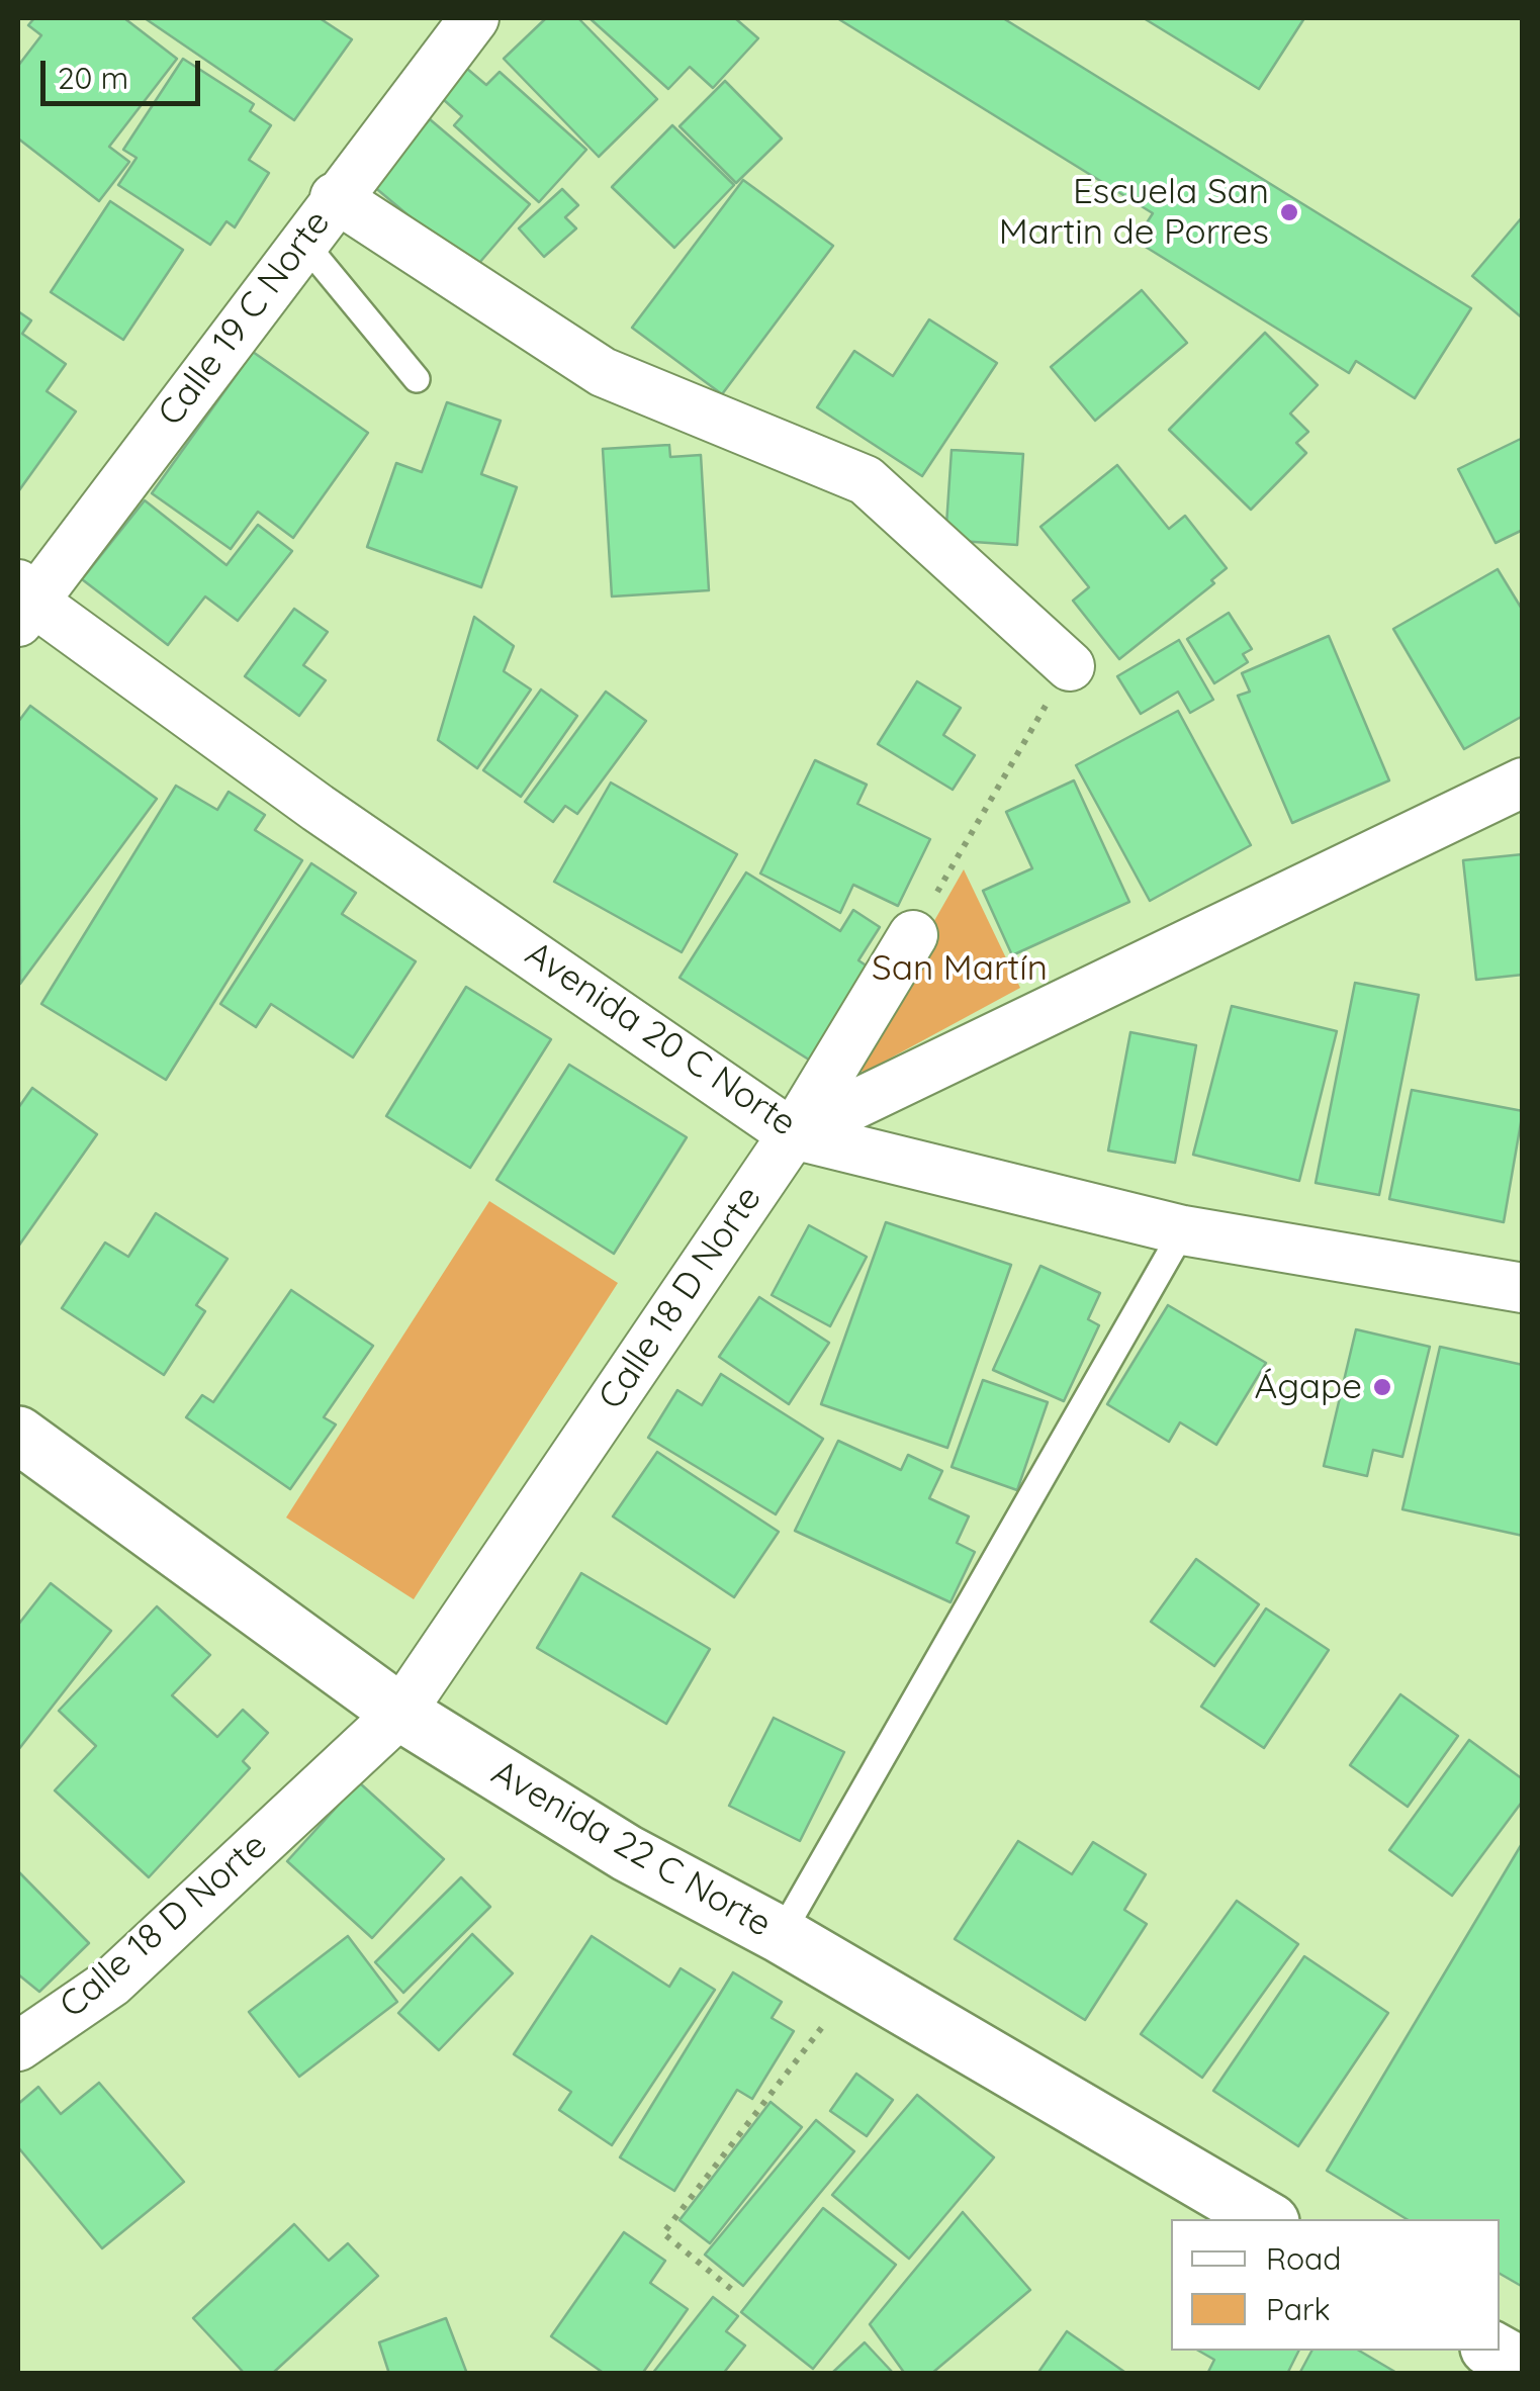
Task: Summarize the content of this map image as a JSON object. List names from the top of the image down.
{
  "streets": {
    "street": [
      "Calle 19 C Norte",
      "Avenida 20 C Norte",
      "Calle 18 D Norte",
      "Avenida 22 C Norte"
    ]
  },
  "crossings": [
    ["Calle 19 C Norte", "Avenida 20 C Norte"],
    ["Avenida 20 C Norte", "Calle 18 D Norte"],
    ["Calle 18 D Norte", "Avenida 22 C Norte"]
  ],
  "parks": ["San Martín"],
  "places": ["Escuela San Martin de Porres", "Ágape"],
  "legend": ["Road", "Park"],
  "scale_bar": "20 m"
}
